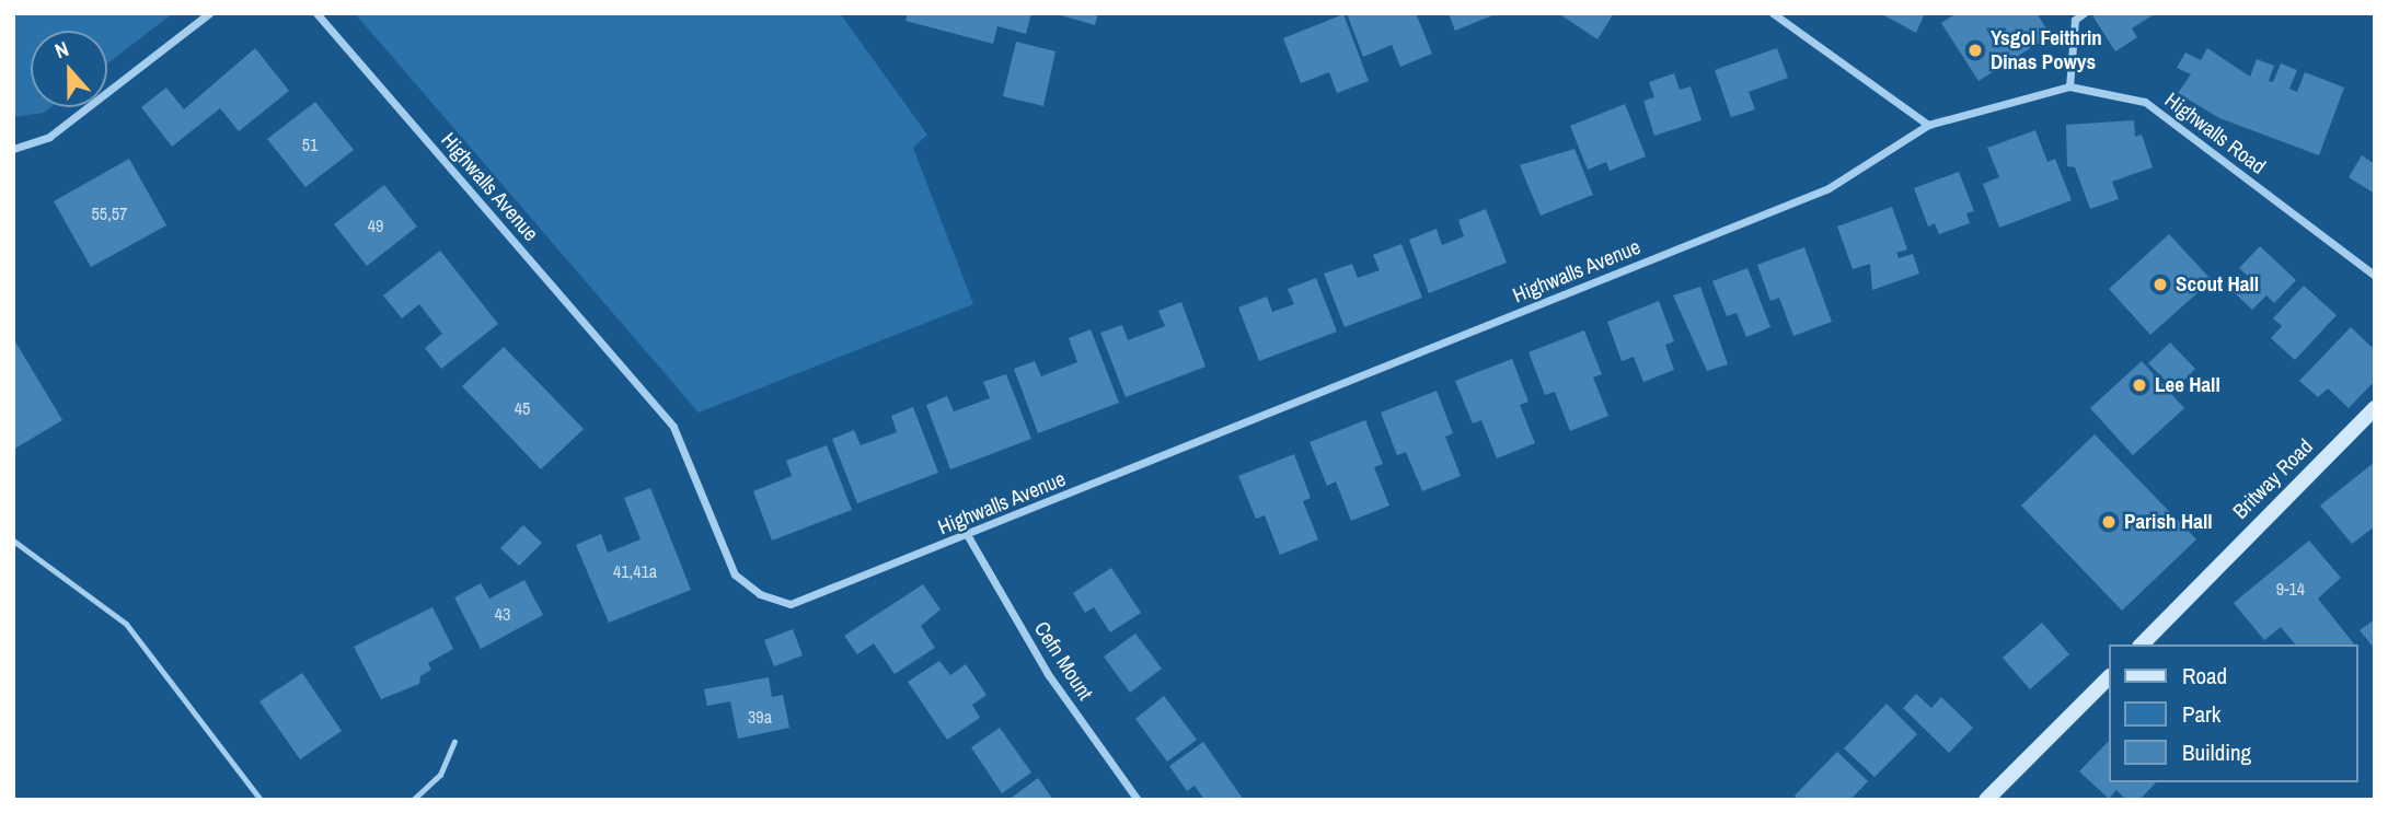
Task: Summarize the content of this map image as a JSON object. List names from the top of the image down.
{
  "streets": {
    "street": [
      "Highwalls Road",
      "Highwalls Avenue",
      "Britway Road",
      "Cefn Mount"
    ]
  },
  "crossings": [
    ["Highwalls Road", "Highwalls Avenue"],
    ["Highwalls Avenue", "Cefn Mount"]
  ],
  "places": [
    "Ysgol Feithrin Dinas Powys",
    "Scout Hall",
    "Lee Hall",
    "Parish Hall"
  ],
  "house_numbers": [
    "51",
    "55,57",
    "49",
    "45",
    "41,41a",
    "9-14",
    "43",
    "39a"
  ],
  "legend": ["Road", "Park", "Building"],
  "north": "top"
}
